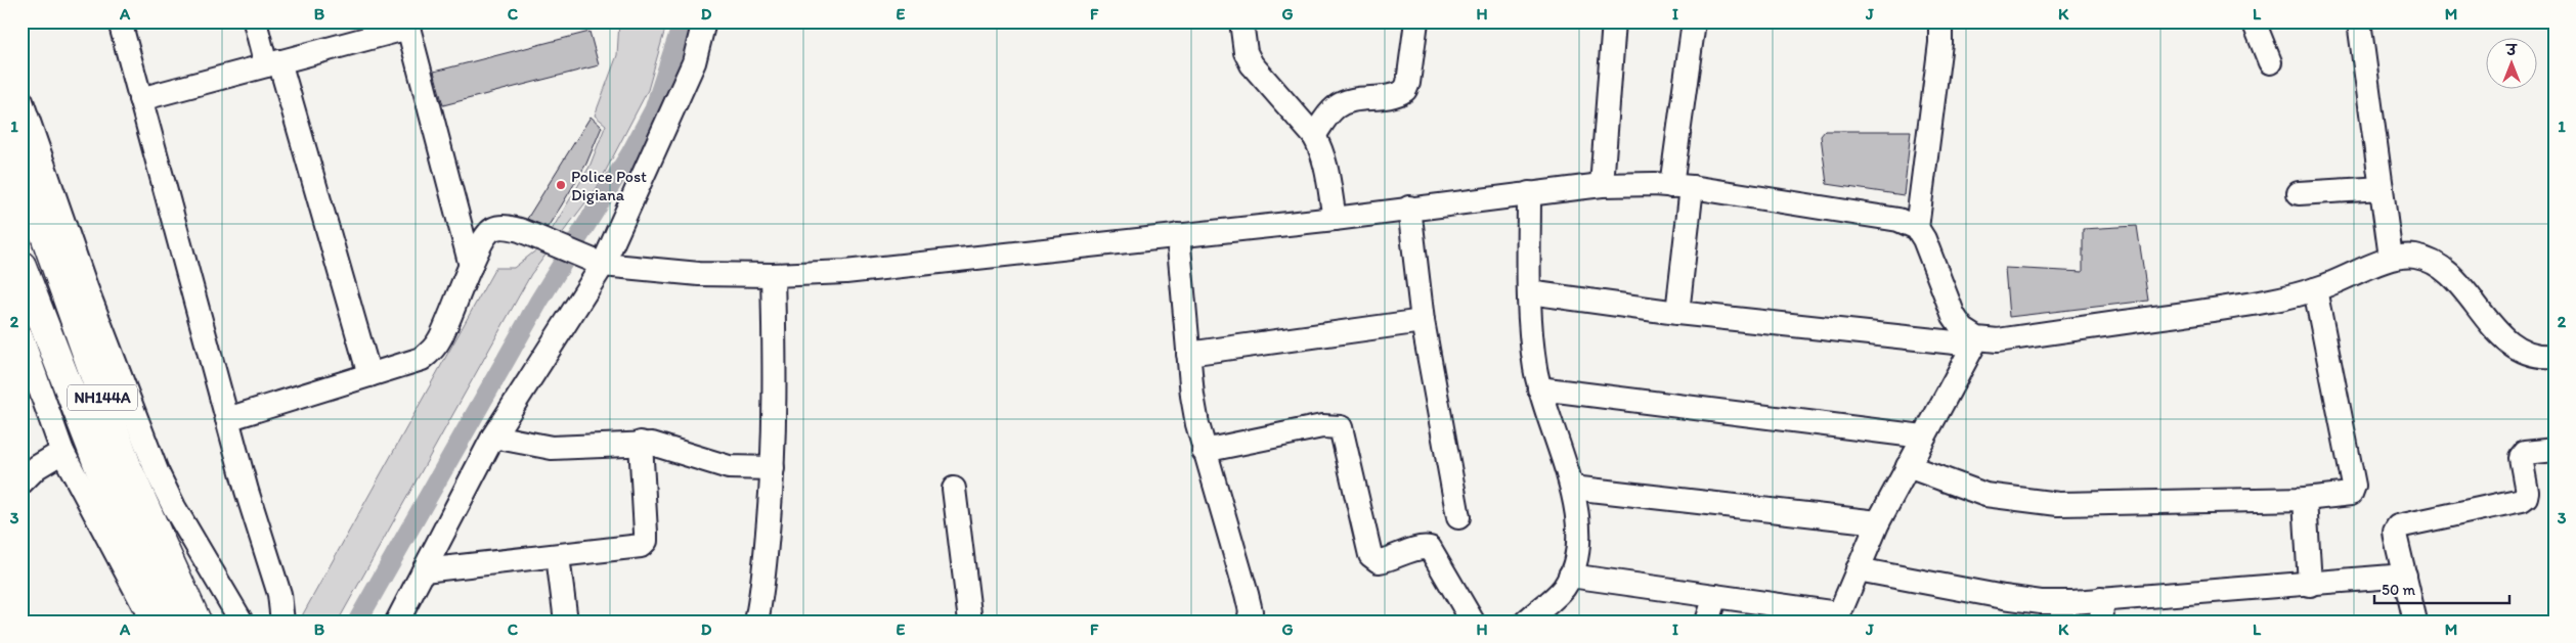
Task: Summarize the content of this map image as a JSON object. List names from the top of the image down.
{
  "streets": {
    "highway": ["NH144A"]
  },
  "places": ["Police Post Digiana"],
  "scale_bar": "50 m",
  "north": "top",
  "grid": {
    "columns": [
      "A",
      "B",
      "C",
      "D",
      "E",
      "F",
      "G",
      "H",
      "I",
      "J",
      "K",
      "L",
      "M"
    ],
    "rows": ["1", "2", "3"]
  }
}
